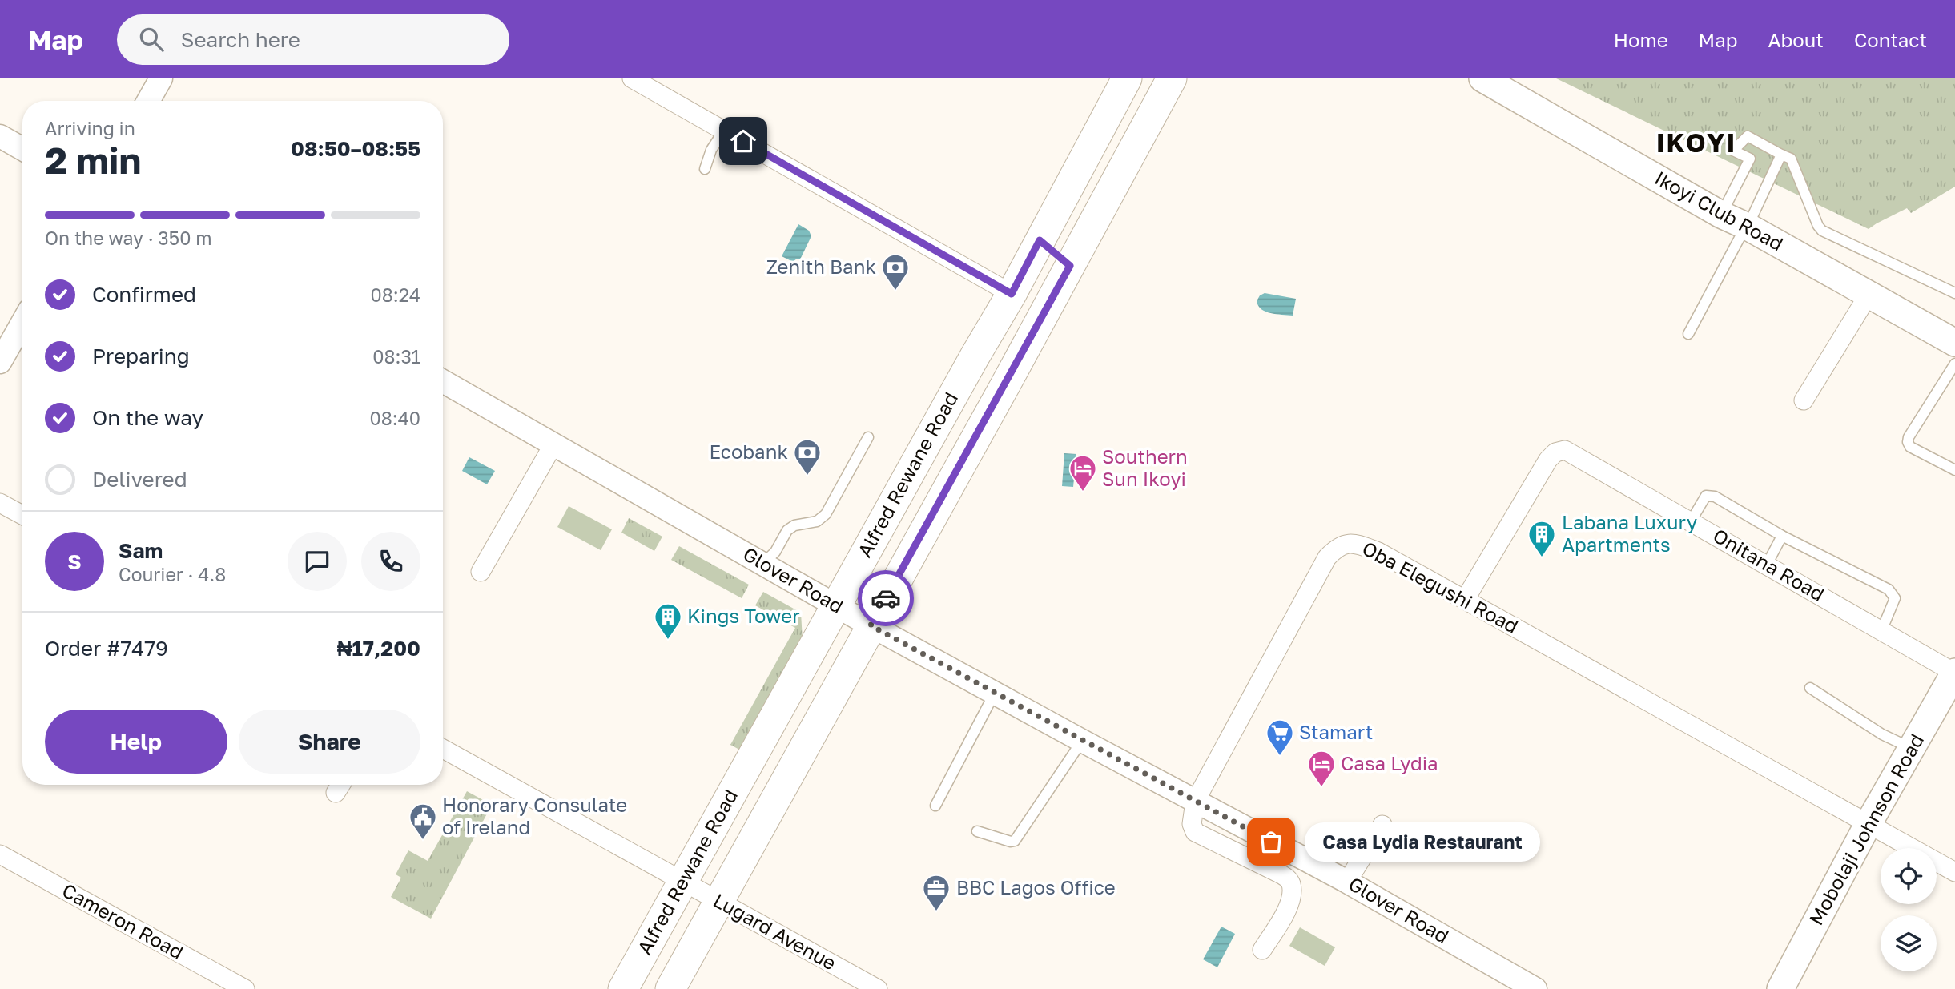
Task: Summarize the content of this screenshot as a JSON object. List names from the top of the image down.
{
  "streets": {
    "main road": ["Ikoyi Club Road", "Alfred Rewane Road", "Mobolaji Johnson Road"],
    "street": [
      "Onitana Road",
      "Glover Road",
      "Oba Elegushi Road",
      "Cameron Road",
      "Lugard Avenue"
    ]
  },
  "crossings": [
    ["Alfred Rewane Road", "Glover Road"],
    ["Alfred Rewane Road", "Lugard Avenue"],
    ["Onitana Road", "Oba Elegushi Road"],
    ["Onitana Road", "Mobolaji Johnson Road"],
    ["Glover Road", "Oba Elegushi Road"],
    ["Oba Elegushi Road", "Mobolaji Johnson Road"]
  ],
  "districts": ["IKOYI"],
  "places": {
    "bank": ["Zenith Bank", "Ecobank"],
    "hotel": ["Southern Sun Ikoyi", "Casa Lydia"],
    "building": ["Labana Luxury Apartments", "Kings Tower"],
    "supermarket": ["Stamart"],
    "public building": ["Honorary Consulate of Ireland"],
    "other": ["Casa Lydia Restaurant"],
    "office": ["BBC Lagos Office"]
  },
  "page": {
    "header": "Map",
    "search": "Search here",
    "nav": [
      "Home",
      "Map",
      "About",
      "Contact"
    ],
    "heading": ["2 min", "Arriving in", "08:50–08:55"],
    "panel": [
      "Sam",
      "Courier · 4.8",
      "Order #7479",
      "₦17,200"
    ],
    "bar": "On the way · 350 m",
    "list": [
      ["Confirmed", "08:24"],
      ["Preparing", "08:31"],
      ["On the way", "08:40"],
      "Delivered"
    ],
    "round": "S",
    "buttons": ["Help", "Share"],
    "bubble": "Casa Lydia Restaurant"
  }
}
